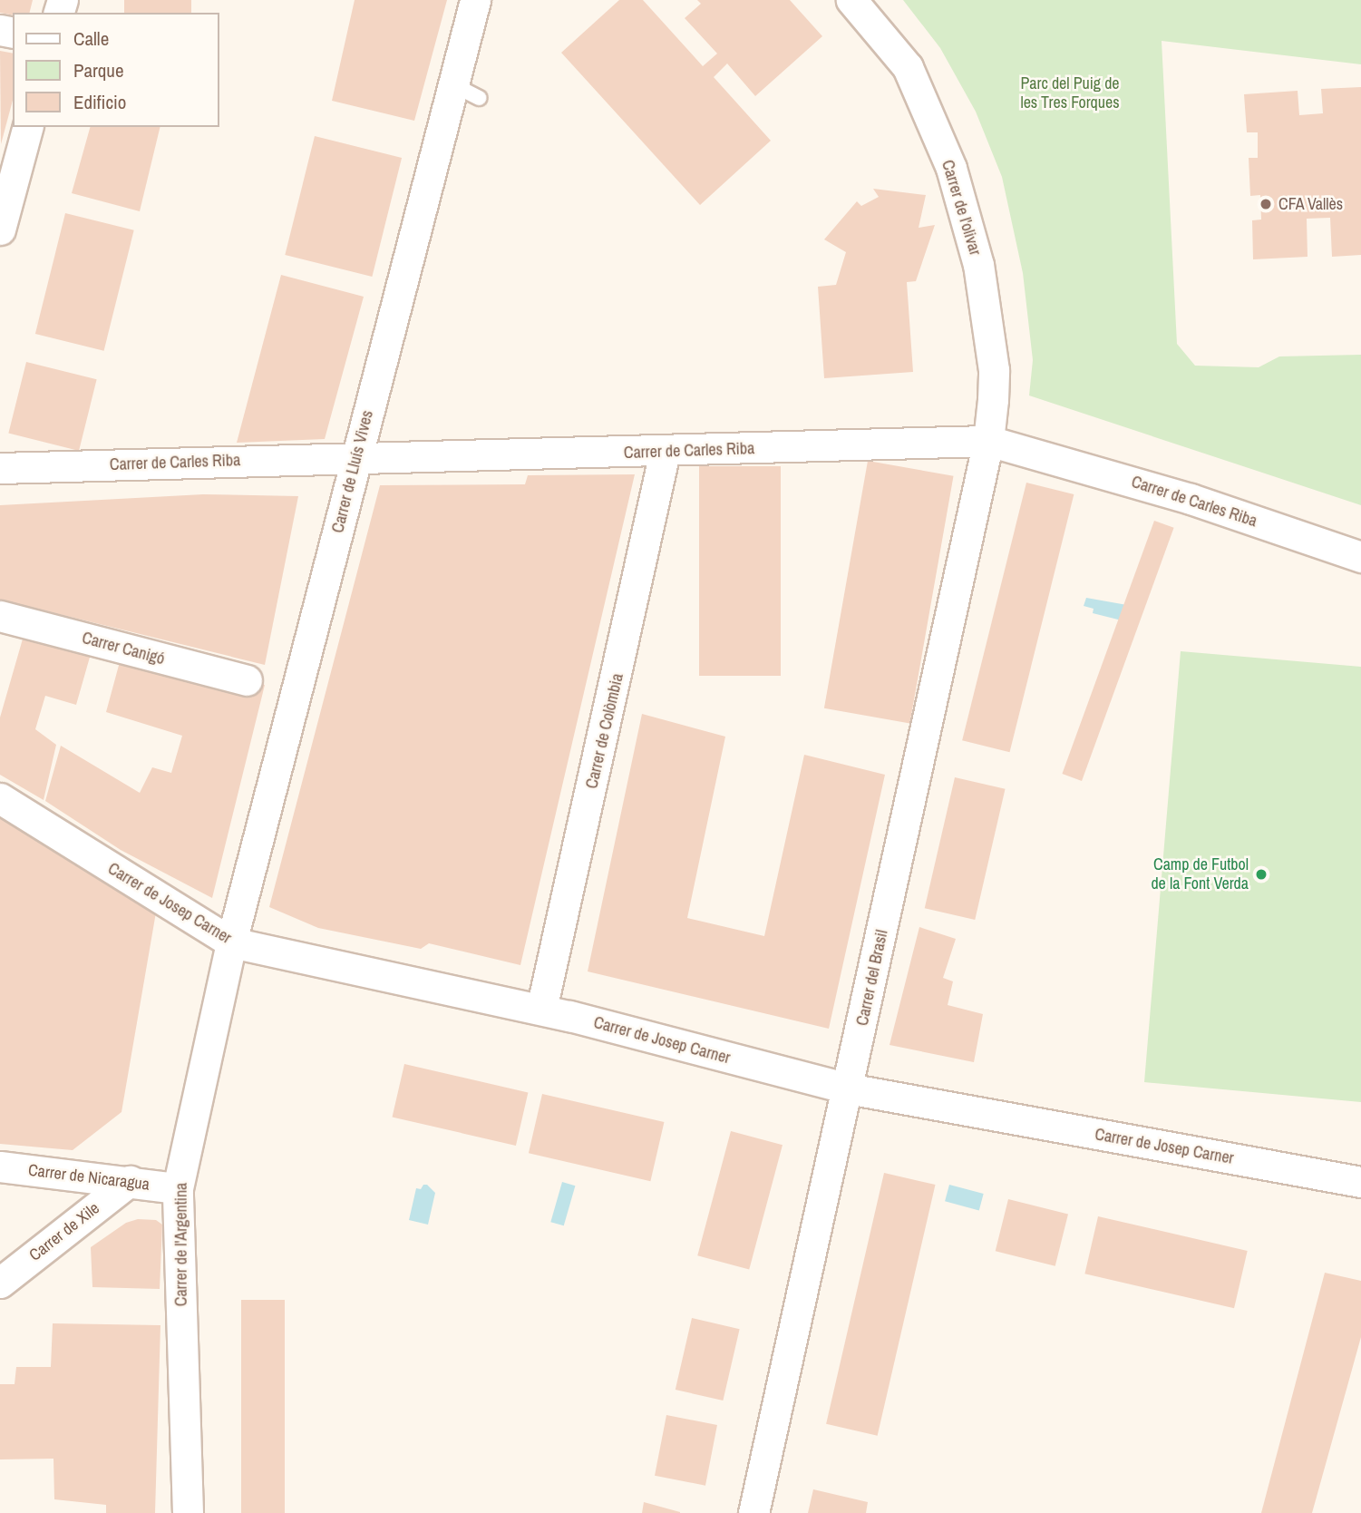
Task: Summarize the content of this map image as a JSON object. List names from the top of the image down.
{
  "streets": {
    "street": [
      "Carrer de l'olivar",
      "Carrer de Carles Riba",
      "Carrer de Lluís Vives",
      "Carrer Canigó",
      "Carrer de Colòmbia",
      "Carrer de Josep Carner",
      "Carrer del Brasil",
      "Carrer de Nicaragua",
      "Carrer de Xile",
      "Carrer de l'Argentina"
    ]
  },
  "crossings": [
    ["Carrer de l'olivar", "Carrer de Carles Riba"],
    ["Carrer de l'olivar", "Carrer del Brasil"],
    ["Carrer de Carles Riba", "Carrer de Lluís Vives"],
    ["Carrer de Carles Riba", "Carrer de Colòmbia"],
    ["Carrer de Carles Riba", "Carrer del Brasil"],
    ["Carrer de Lluís Vives", "Carrer de Josep Carner"],
    ["Carrer de Lluís Vives", "Carrer de l'Argentina"],
    ["Carrer de Colòmbia", "Carrer de Josep Carner"],
    ["Carrer de Josep Carner", "Carrer del Brasil"],
    ["Carrer de Josep Carner", "Carrer de l'Argentina"],
    ["Carrer de Nicaragua", "Carrer de Xile"],
    ["Carrer de Nicaragua", "Carrer de l'Argentina"]
  ],
  "parks": ["Parc del Puig de les Tres Forques"],
  "places": ["CFA Vallès", "Camp de Futbol de la Font Verda"],
  "legend": ["Calle", "Parque", "Edificio"]
}
